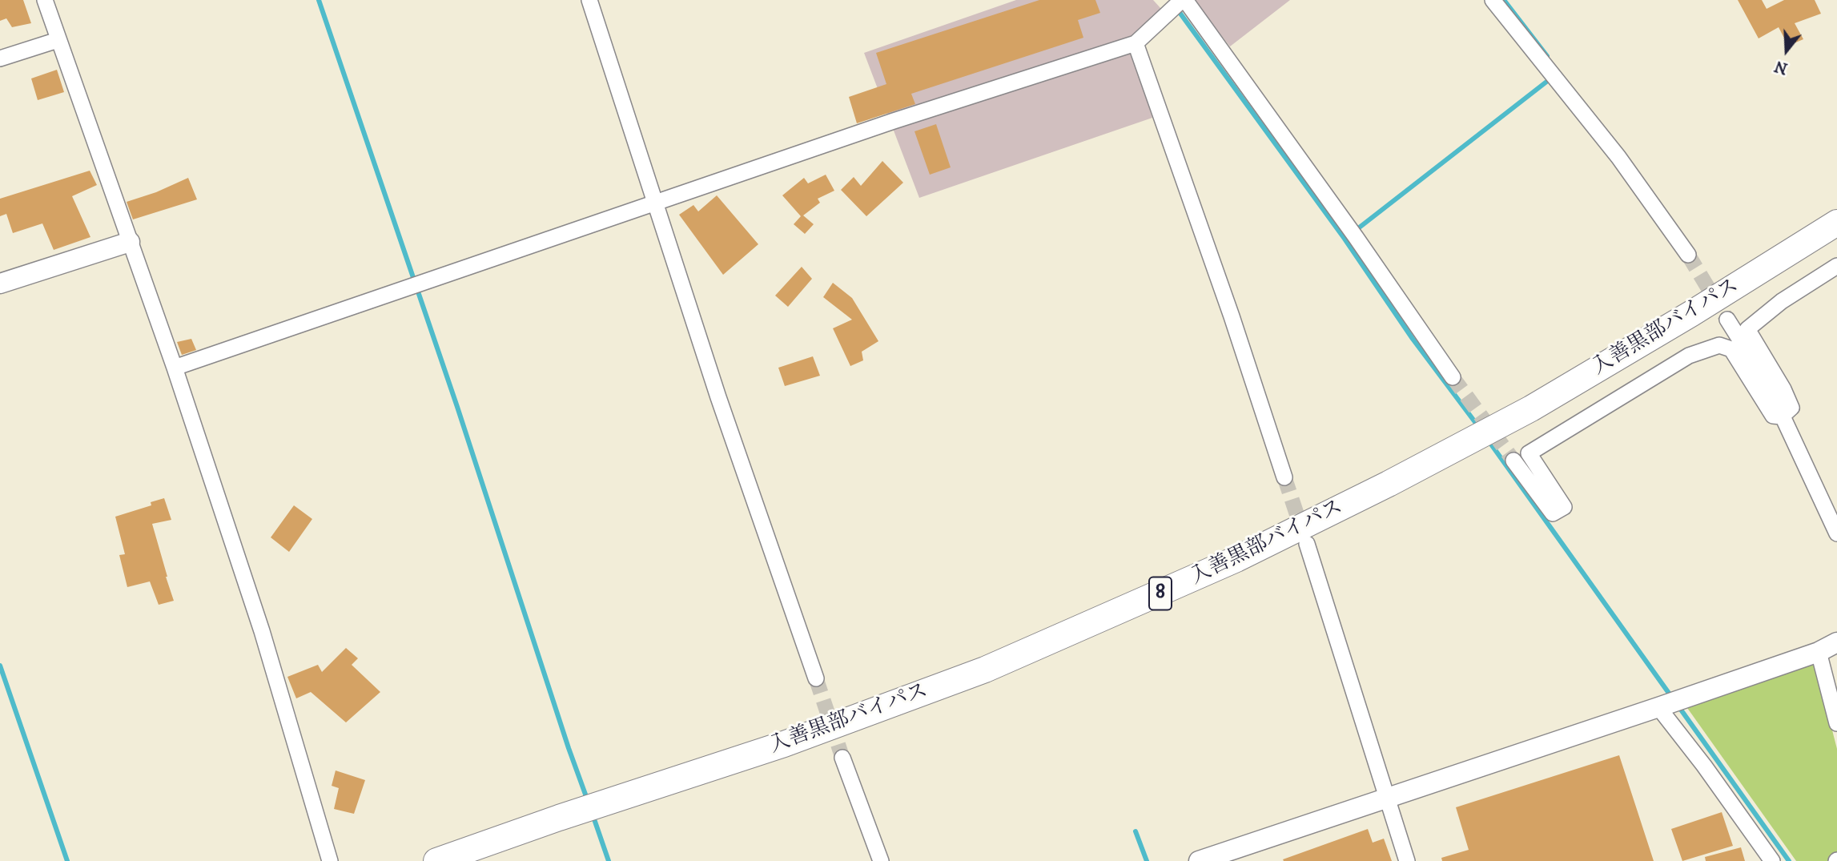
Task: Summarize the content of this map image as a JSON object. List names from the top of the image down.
{
  "streets": {
    "highway": ["入善黒部バイパス", "8"]
  },
  "north": "bottom"
}
